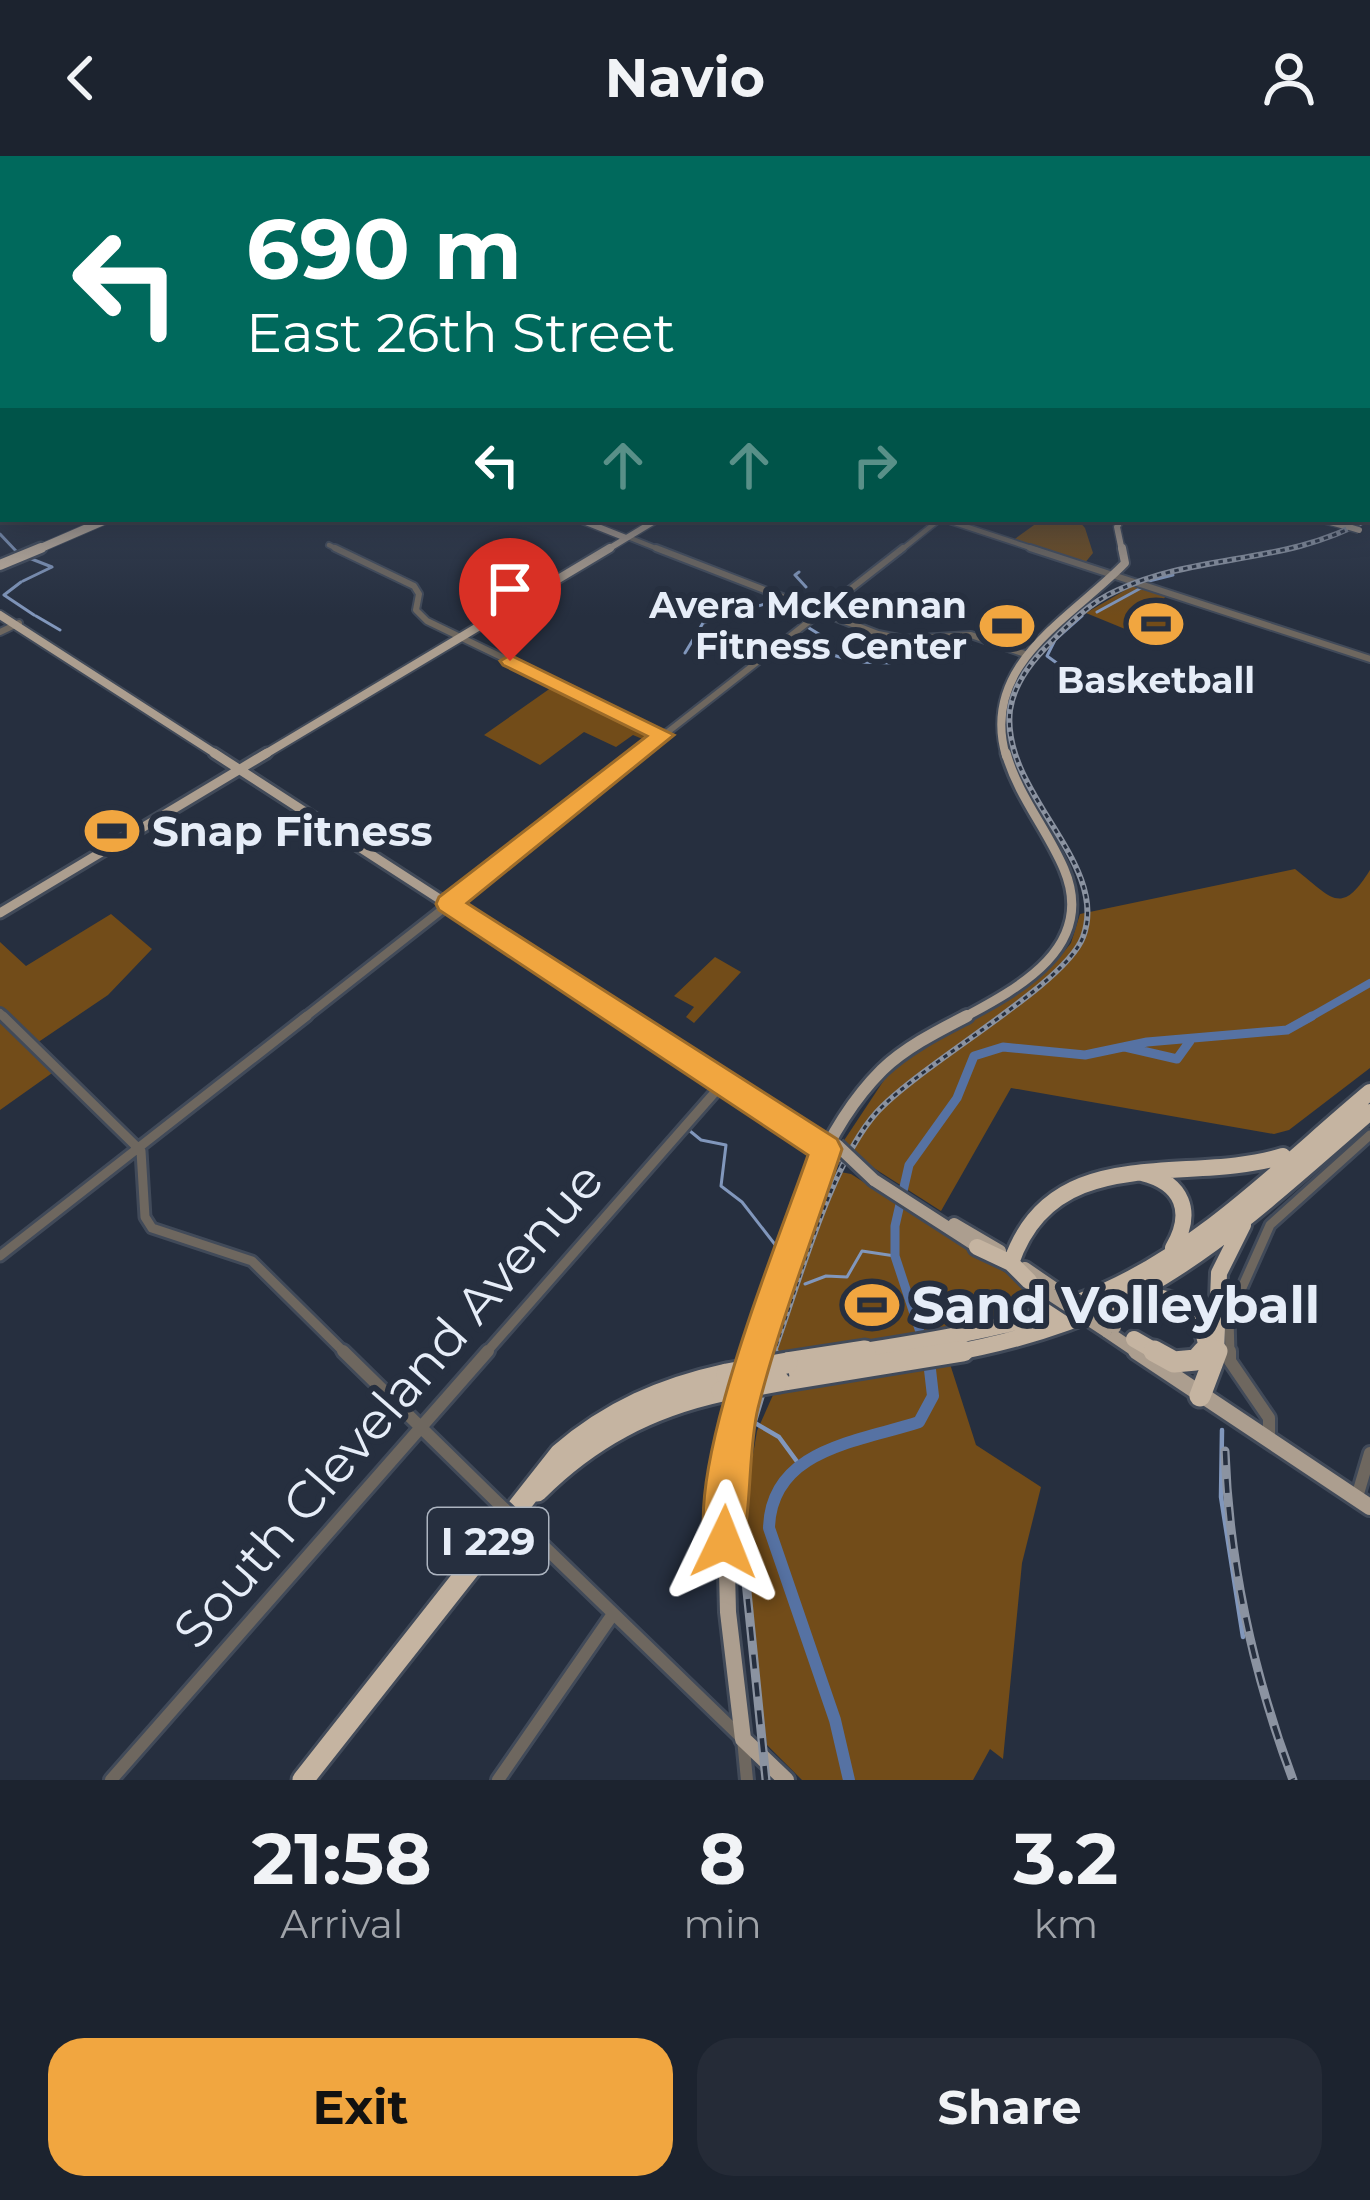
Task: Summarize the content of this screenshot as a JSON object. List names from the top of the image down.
{
  "streets": {
    "highway": ["I 229"],
    "street": ["South Cleveland Avenue"]
  },
  "places": {
    "sports": [
      "Basketball",
      "Avera McKennan Fitness Center",
      "Snap Fitness",
      "Sand Volleyball"
    ]
  },
  "page": {
    "header": "Navio",
    "turn": ["690 m", "East 26th Street"],
    "eta": [
      "21:58",
      "Arrival",
      "8",
      "min",
      "3.2",
      "km"
    ],
    "buttons": ["Exit", "Share"]
  }
}
